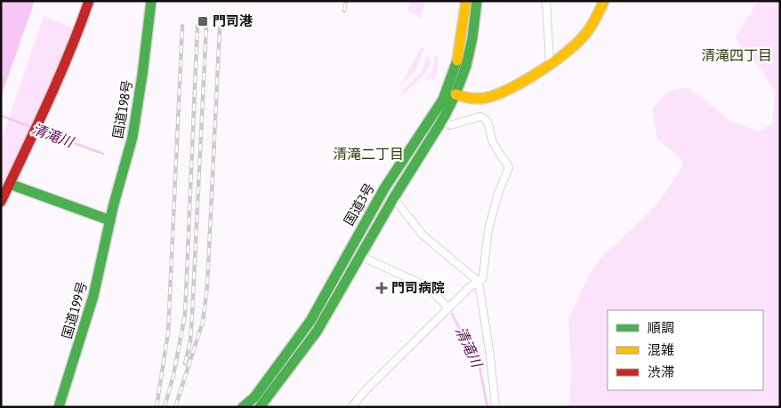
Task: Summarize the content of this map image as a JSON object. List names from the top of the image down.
{
  "streets": {
    "main road": ["国道198号", "国道3号", "国道199号"]
  },
  "crossings": [
    ["国道198号", "国道199号"]
  ],
  "districts": ["清滝四丁目", "清滝二丁目"],
  "water": ["清滝川"],
  "places": {
    "transit": ["門司港"],
    "health": ["門司病院"]
  },
  "legend": ["順調", "混雑", "渋滞"]
}
